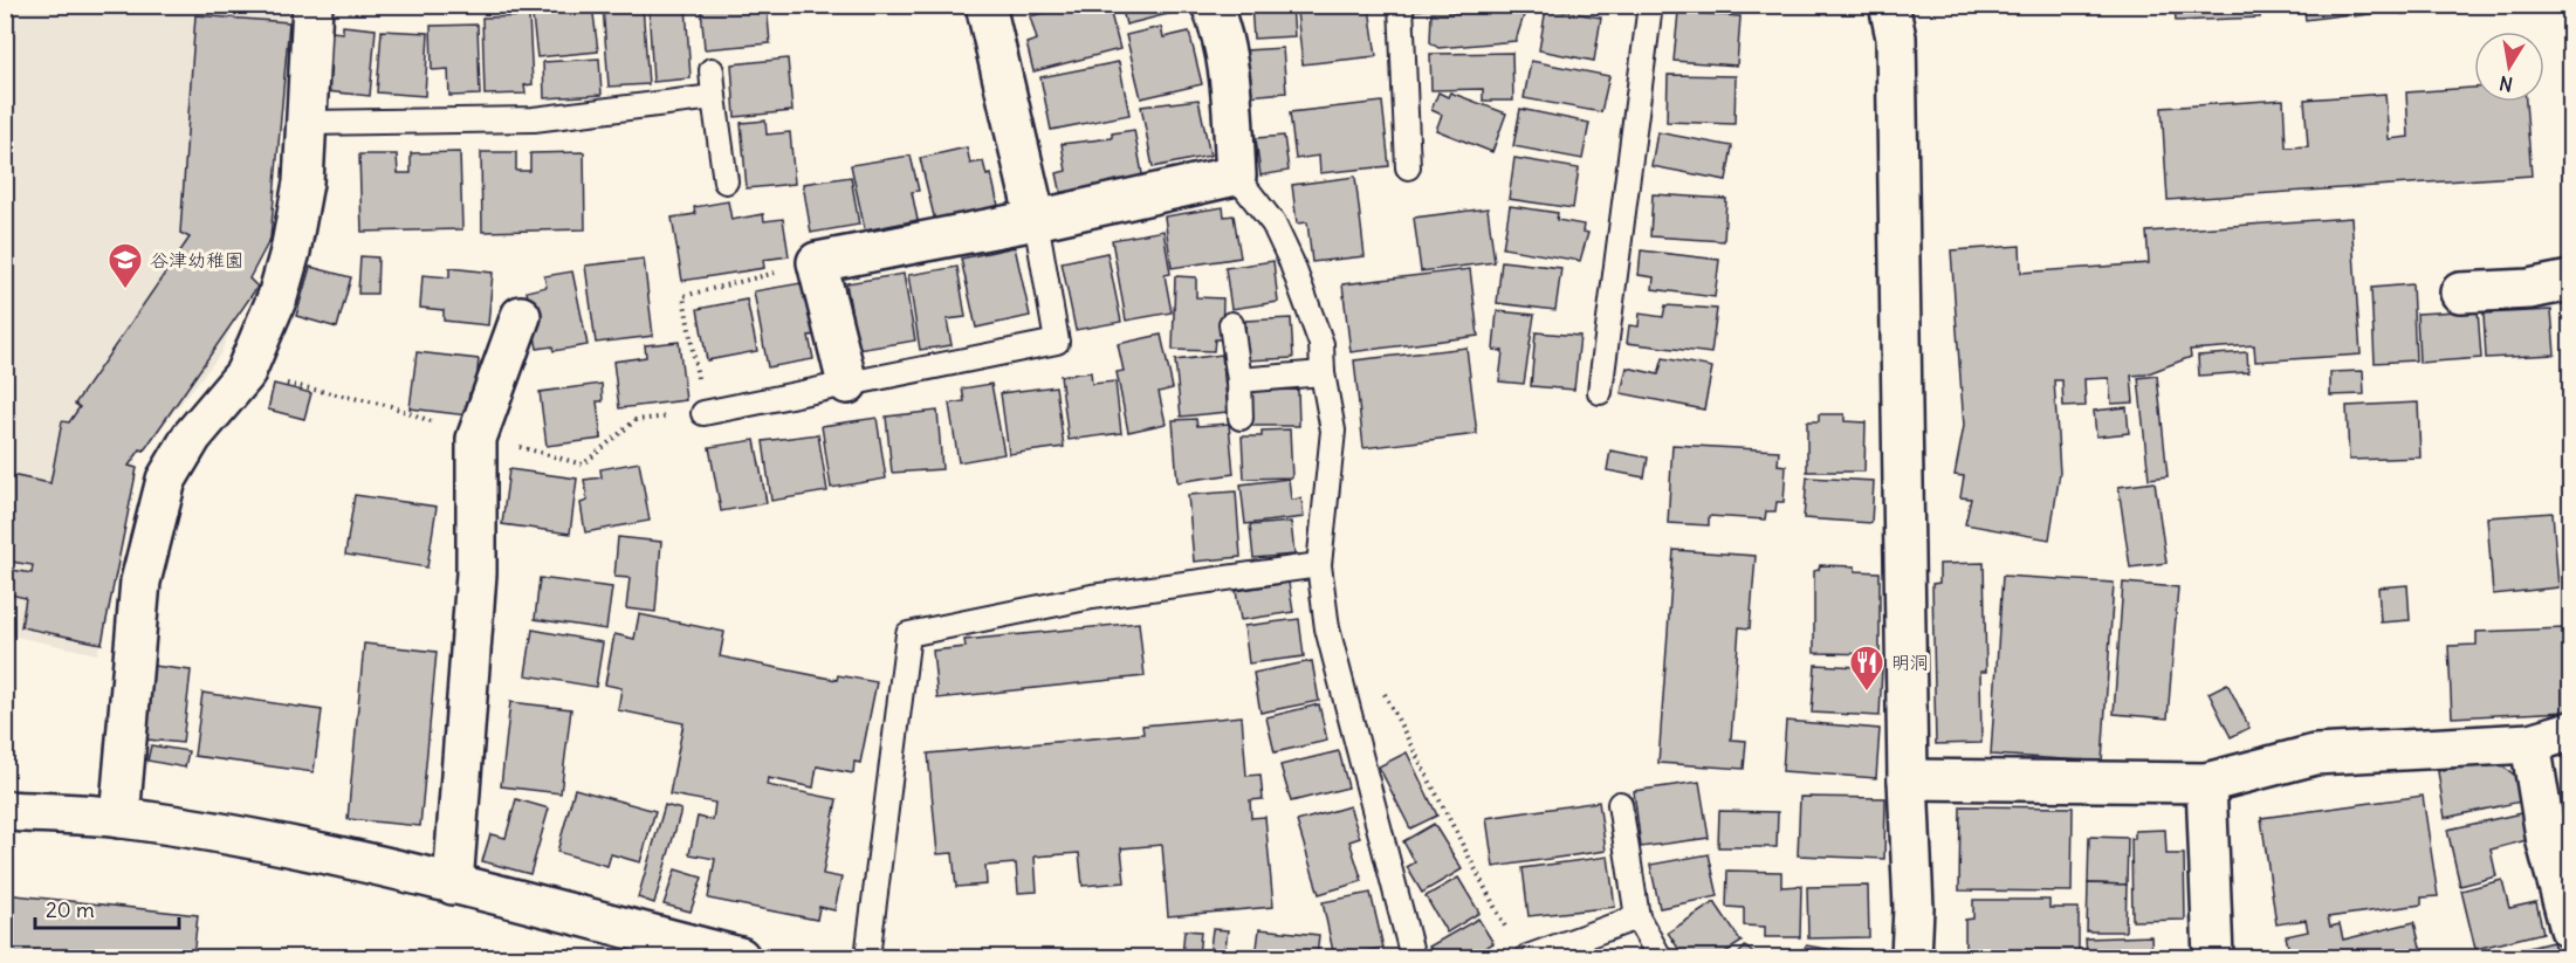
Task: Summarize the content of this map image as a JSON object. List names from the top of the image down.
{
  "places": {
    "school or university": ["谷津幼稚園"],
    "restaurant": ["明洞"]
  },
  "scale_bar": "20 m",
  "north": "bottom"
}
